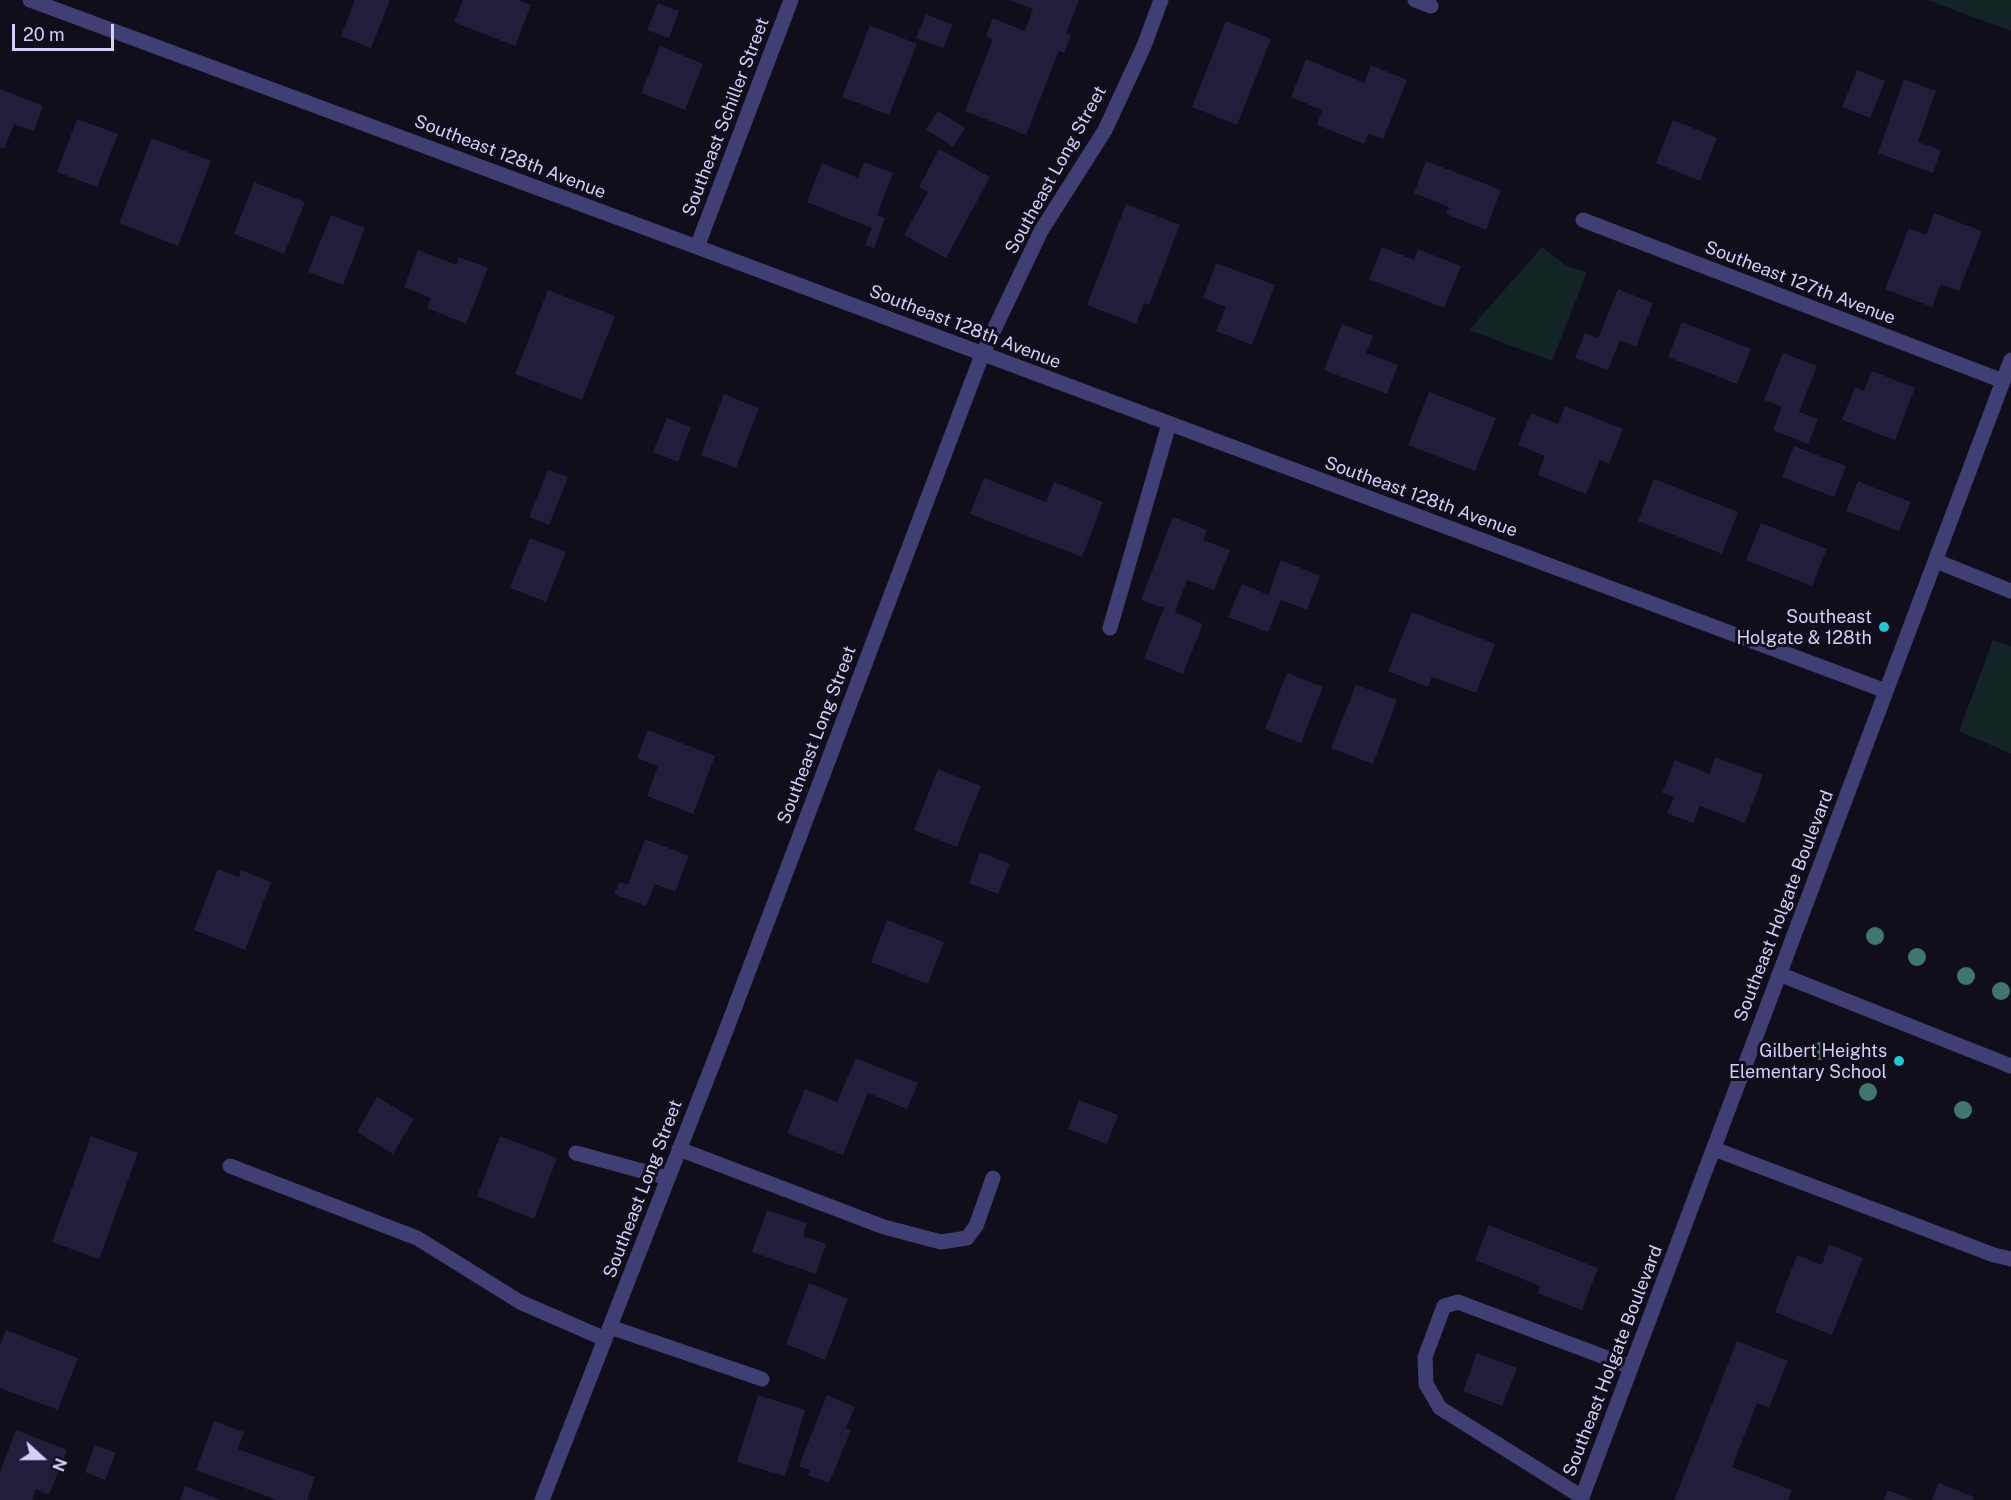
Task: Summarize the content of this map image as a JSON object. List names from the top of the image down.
{
  "streets": {
    "street": [
      "Southeast Schiller Street",
      "Southeast 128th Avenue",
      "Southeast Long Street",
      "Southeast 127th Avenue",
      "Southeast Holgate Boulevard"
    ]
  },
  "crossings": [
    ["Southeast Schiller Street", "Southeast 128th Avenue"],
    ["Southeast 128th Avenue", "Southeast Long Street"],
    ["Southeast 128th Avenue", "Southeast Holgate Boulevard"],
    ["Southeast 127th Avenue", "Southeast Holgate Boulevard"]
  ],
  "places": ["Southeast Holgate & 128th", "Gilbert Heights Elementary School"],
  "scale_bar": "20 m",
  "north": "right"
}
